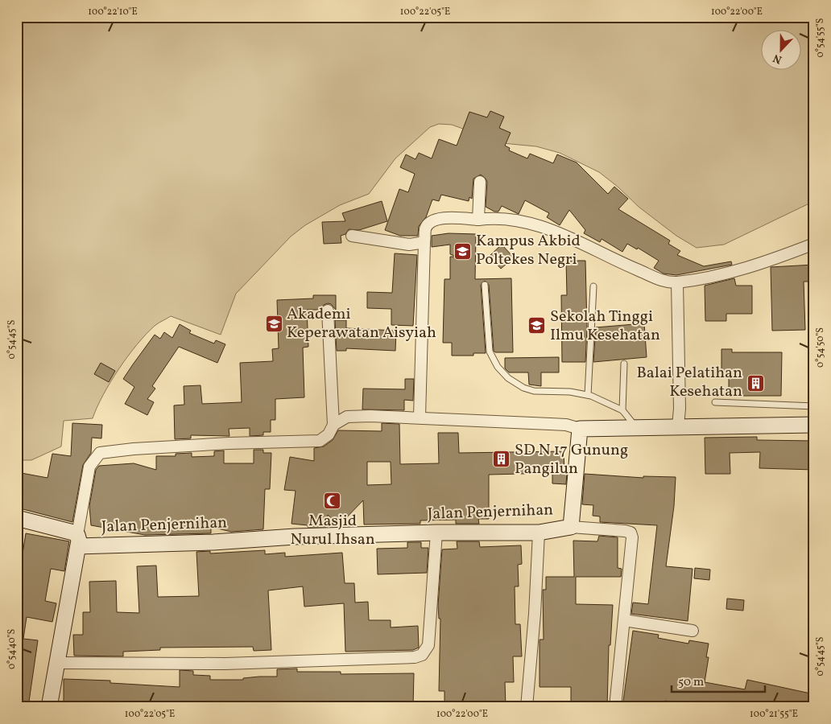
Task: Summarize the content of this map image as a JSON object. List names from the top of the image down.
{
  "streets": {
    "street": ["Jalan Penjernihan"]
  },
  "places": {
    "school or university": ["Kampus Akbid Poltekes Negri", "Akademi Keperawatan Aisyiah", "Sekolah Tinggi Ilmu Kesehatan"],
    "building": ["Balai Pelatihan Kesehatan", "SD N 17 Gunung Pangilun"],
    "mosque": ["Masjid Nurul Ihsan"]
  },
  "scale_bar": "50 m",
  "north": "bottom",
  "coordinates": [
    "100°22'10\"E",
    "100°22'05\"E",
    "100°22'00\"E",
    "0°54'55\"S",
    "0°54'45\"S",
    "0°54'50\"S",
    "0°54'40\"S",
    "100°21'55\"E"
  ]
}
